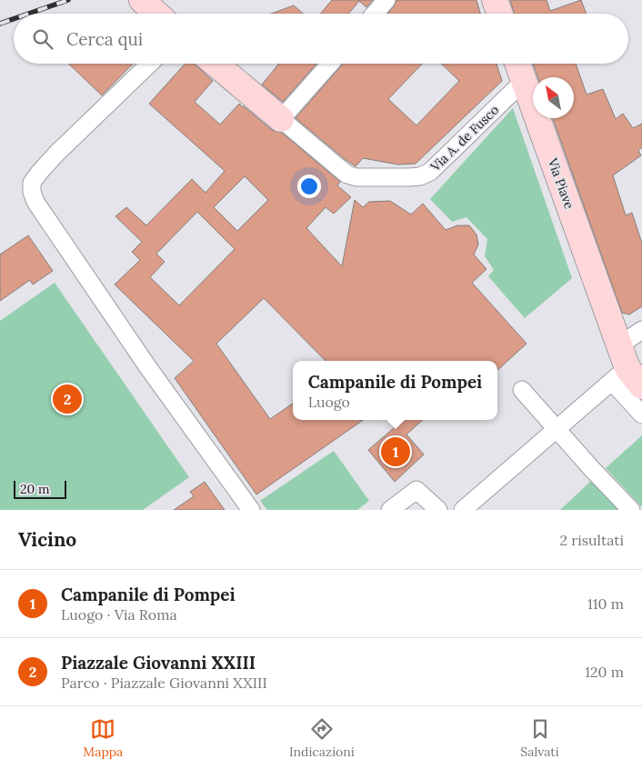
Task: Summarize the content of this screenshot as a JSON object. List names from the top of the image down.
{
  "streets": {
    "street": ["Via A. de Fusco", "Via Piave"]
  },
  "crossings": [
    ["Via A. de Fusco", "Via Piave"]
  ],
  "scale_bar": "20 m",
  "north": "top left",
  "page": {
    "search": "Cerca qui",
    "popup": ["Campanile di Pompei", "Luogo"],
    "pins": ["2", "1"],
    "scale": "20 m",
    "heading": ["Vicino", "2 risultati"],
    "list": [
      {
        "mark": "1",
        "name": "Campanile di Pompei",
        "note": "Luogo · Via Roma",
        "value": "110 m"
      },
      {
        "mark": "2",
        "name": "Piazzale Giovanni XXIII",
        "note": "Parco · Piazzale Giovanni XXIII",
        "value": "120 m"
      }
    ],
    "nav": ["Mappa", "Indicazioni", "Salvati"]
  }
}
